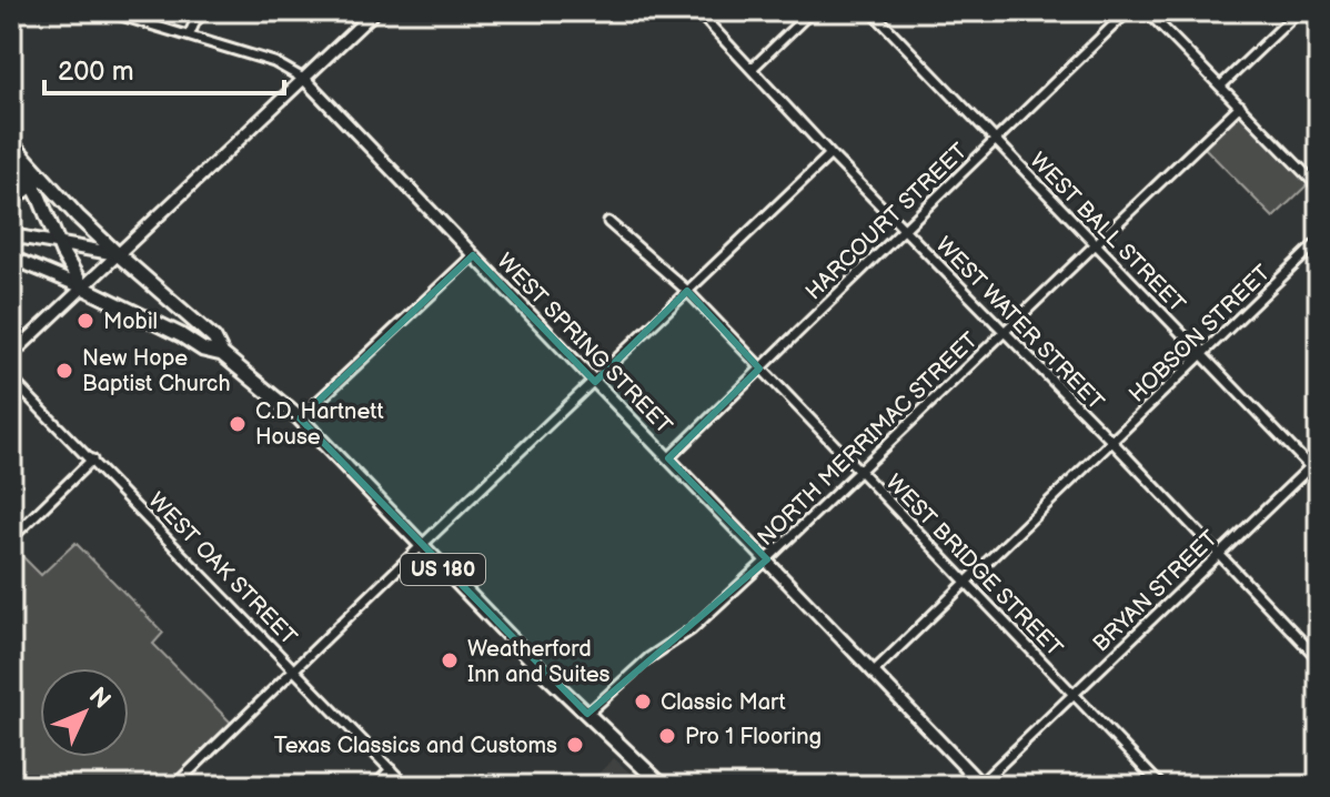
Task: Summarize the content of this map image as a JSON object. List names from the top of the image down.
{
  "streets": {
    "main road": ["US 180"],
    "street": [
      "HARCOURT STREET",
      "WEST BALL STREET",
      "WEST WATER STREET",
      "HOBSON STREET",
      "WEST SPRING STREET",
      "NORTH MERRIMAC STREET",
      "WEST BRIDGE STREET",
      "WEST OAK STREET",
      "BRYAN STREET"
    ]
  },
  "crossings": [
    ["HARCOURT STREET", "WEST BALL STREET"],
    ["HARCOURT STREET", "WEST WATER STREET"],
    ["HARCOURT STREET", "WEST SPRING STREET"],
    ["HARCOURT STREET", "WEST BRIDGE STREET"],
    ["WEST BALL STREET", "HOBSON STREET"],
    ["WEST BALL STREET", "NORTH MERRIMAC STREET"],
    ["WEST BALL STREET", "BRYAN STREET"],
    ["WEST WATER STREET", "HOBSON STREET"],
    ["WEST WATER STREET", "NORTH MERRIMAC STREET"],
    ["WEST WATER STREET", "BRYAN STREET"],
    ["HOBSON STREET", "WEST SPRING STREET"],
    ["HOBSON STREET", "WEST BRIDGE STREET"],
    ["WEST SPRING STREET", "NORTH MERRIMAC STREET"],
    ["WEST SPRING STREET", "BRYAN STREET"],
    ["NORTH MERRIMAC STREET", "WEST BRIDGE STREET"],
    ["NORTH MERRIMAC STREET", "US 180"],
    ["WEST BRIDGE STREET", "BRYAN STREET"]
  ],
  "places": [
    "Mobil",
    "New Hope Baptist Church",
    "C.D. Hartnett House",
    "Weatherford Inn and Suites",
    "Classic Mart",
    "Pro 1 Flooring",
    "Texas Classics and Customs"
  ],
  "scale_bar": "200 m",
  "north": "top right"
}
